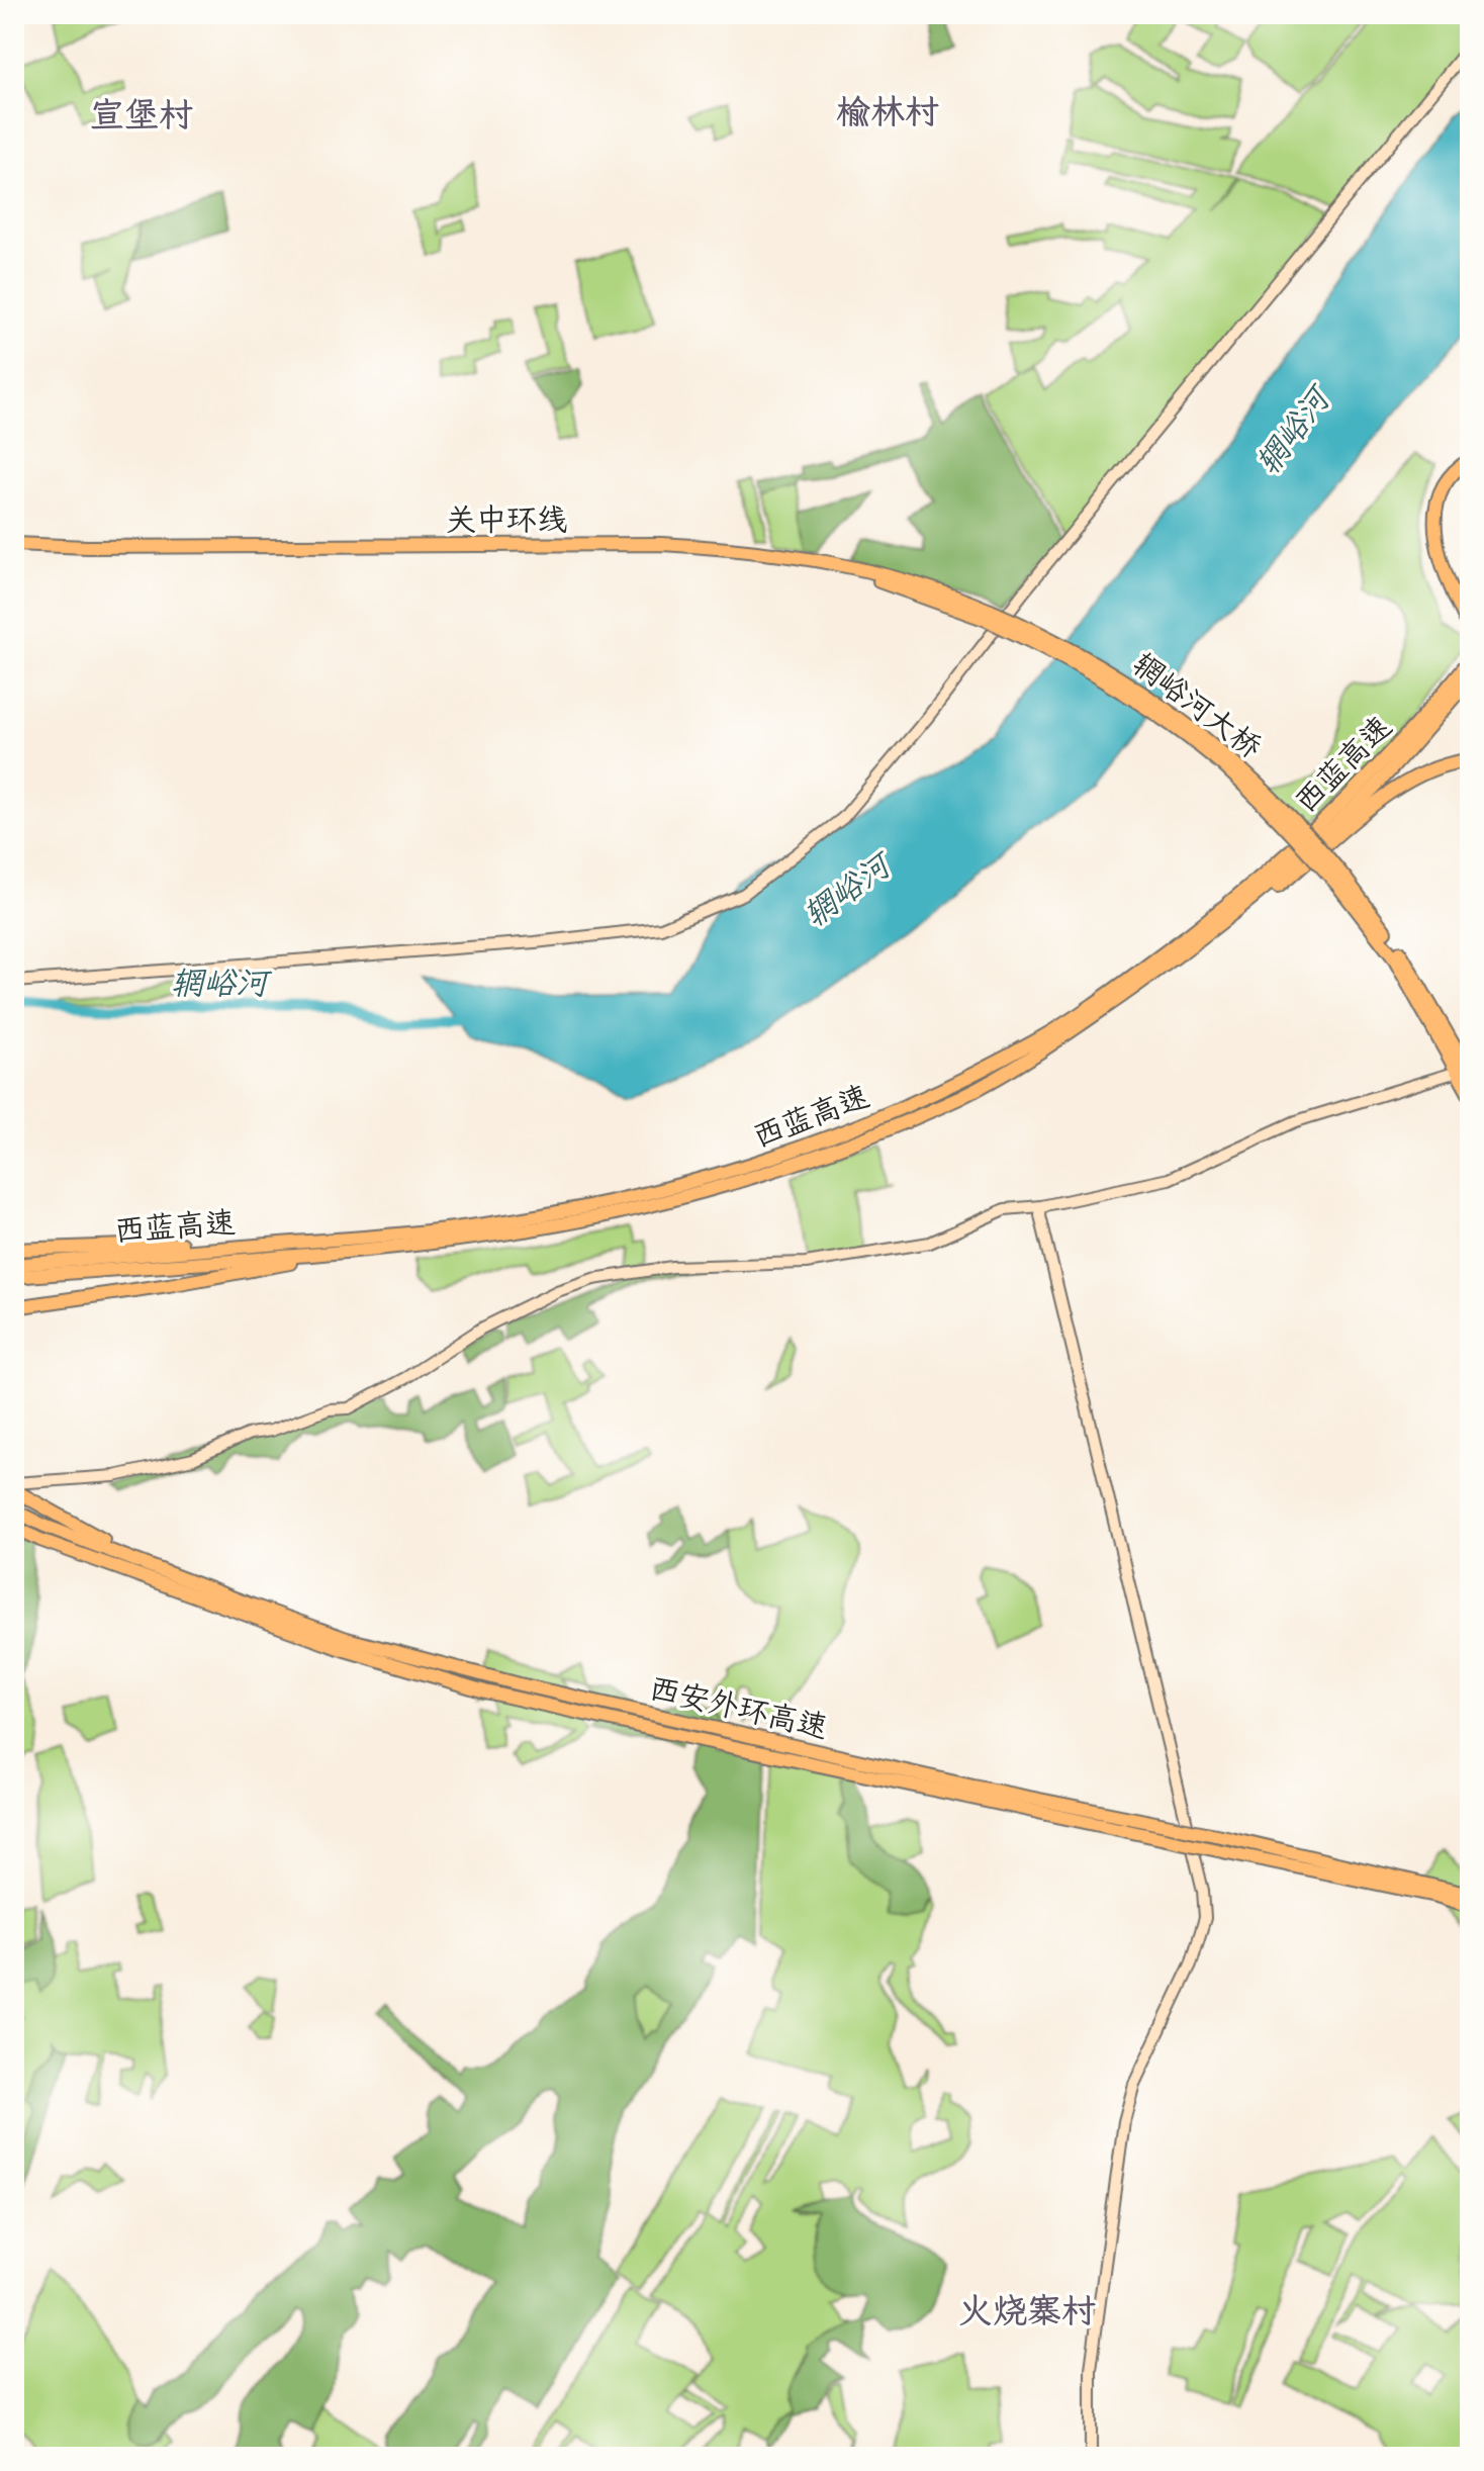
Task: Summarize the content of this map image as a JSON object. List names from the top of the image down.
{
  "streets": {
    "highway": [
      "关中环线",
      "辋峪河大桥",
      "西蓝高速",
      "西安外环高速"
    ]
  },
  "crossings": [
    ["关中环线", "辋峪河大桥"]
  ],
  "districts": ["榆林村", "宣堡村", "火烧寨村"],
  "water": ["辋峪河"]
}
